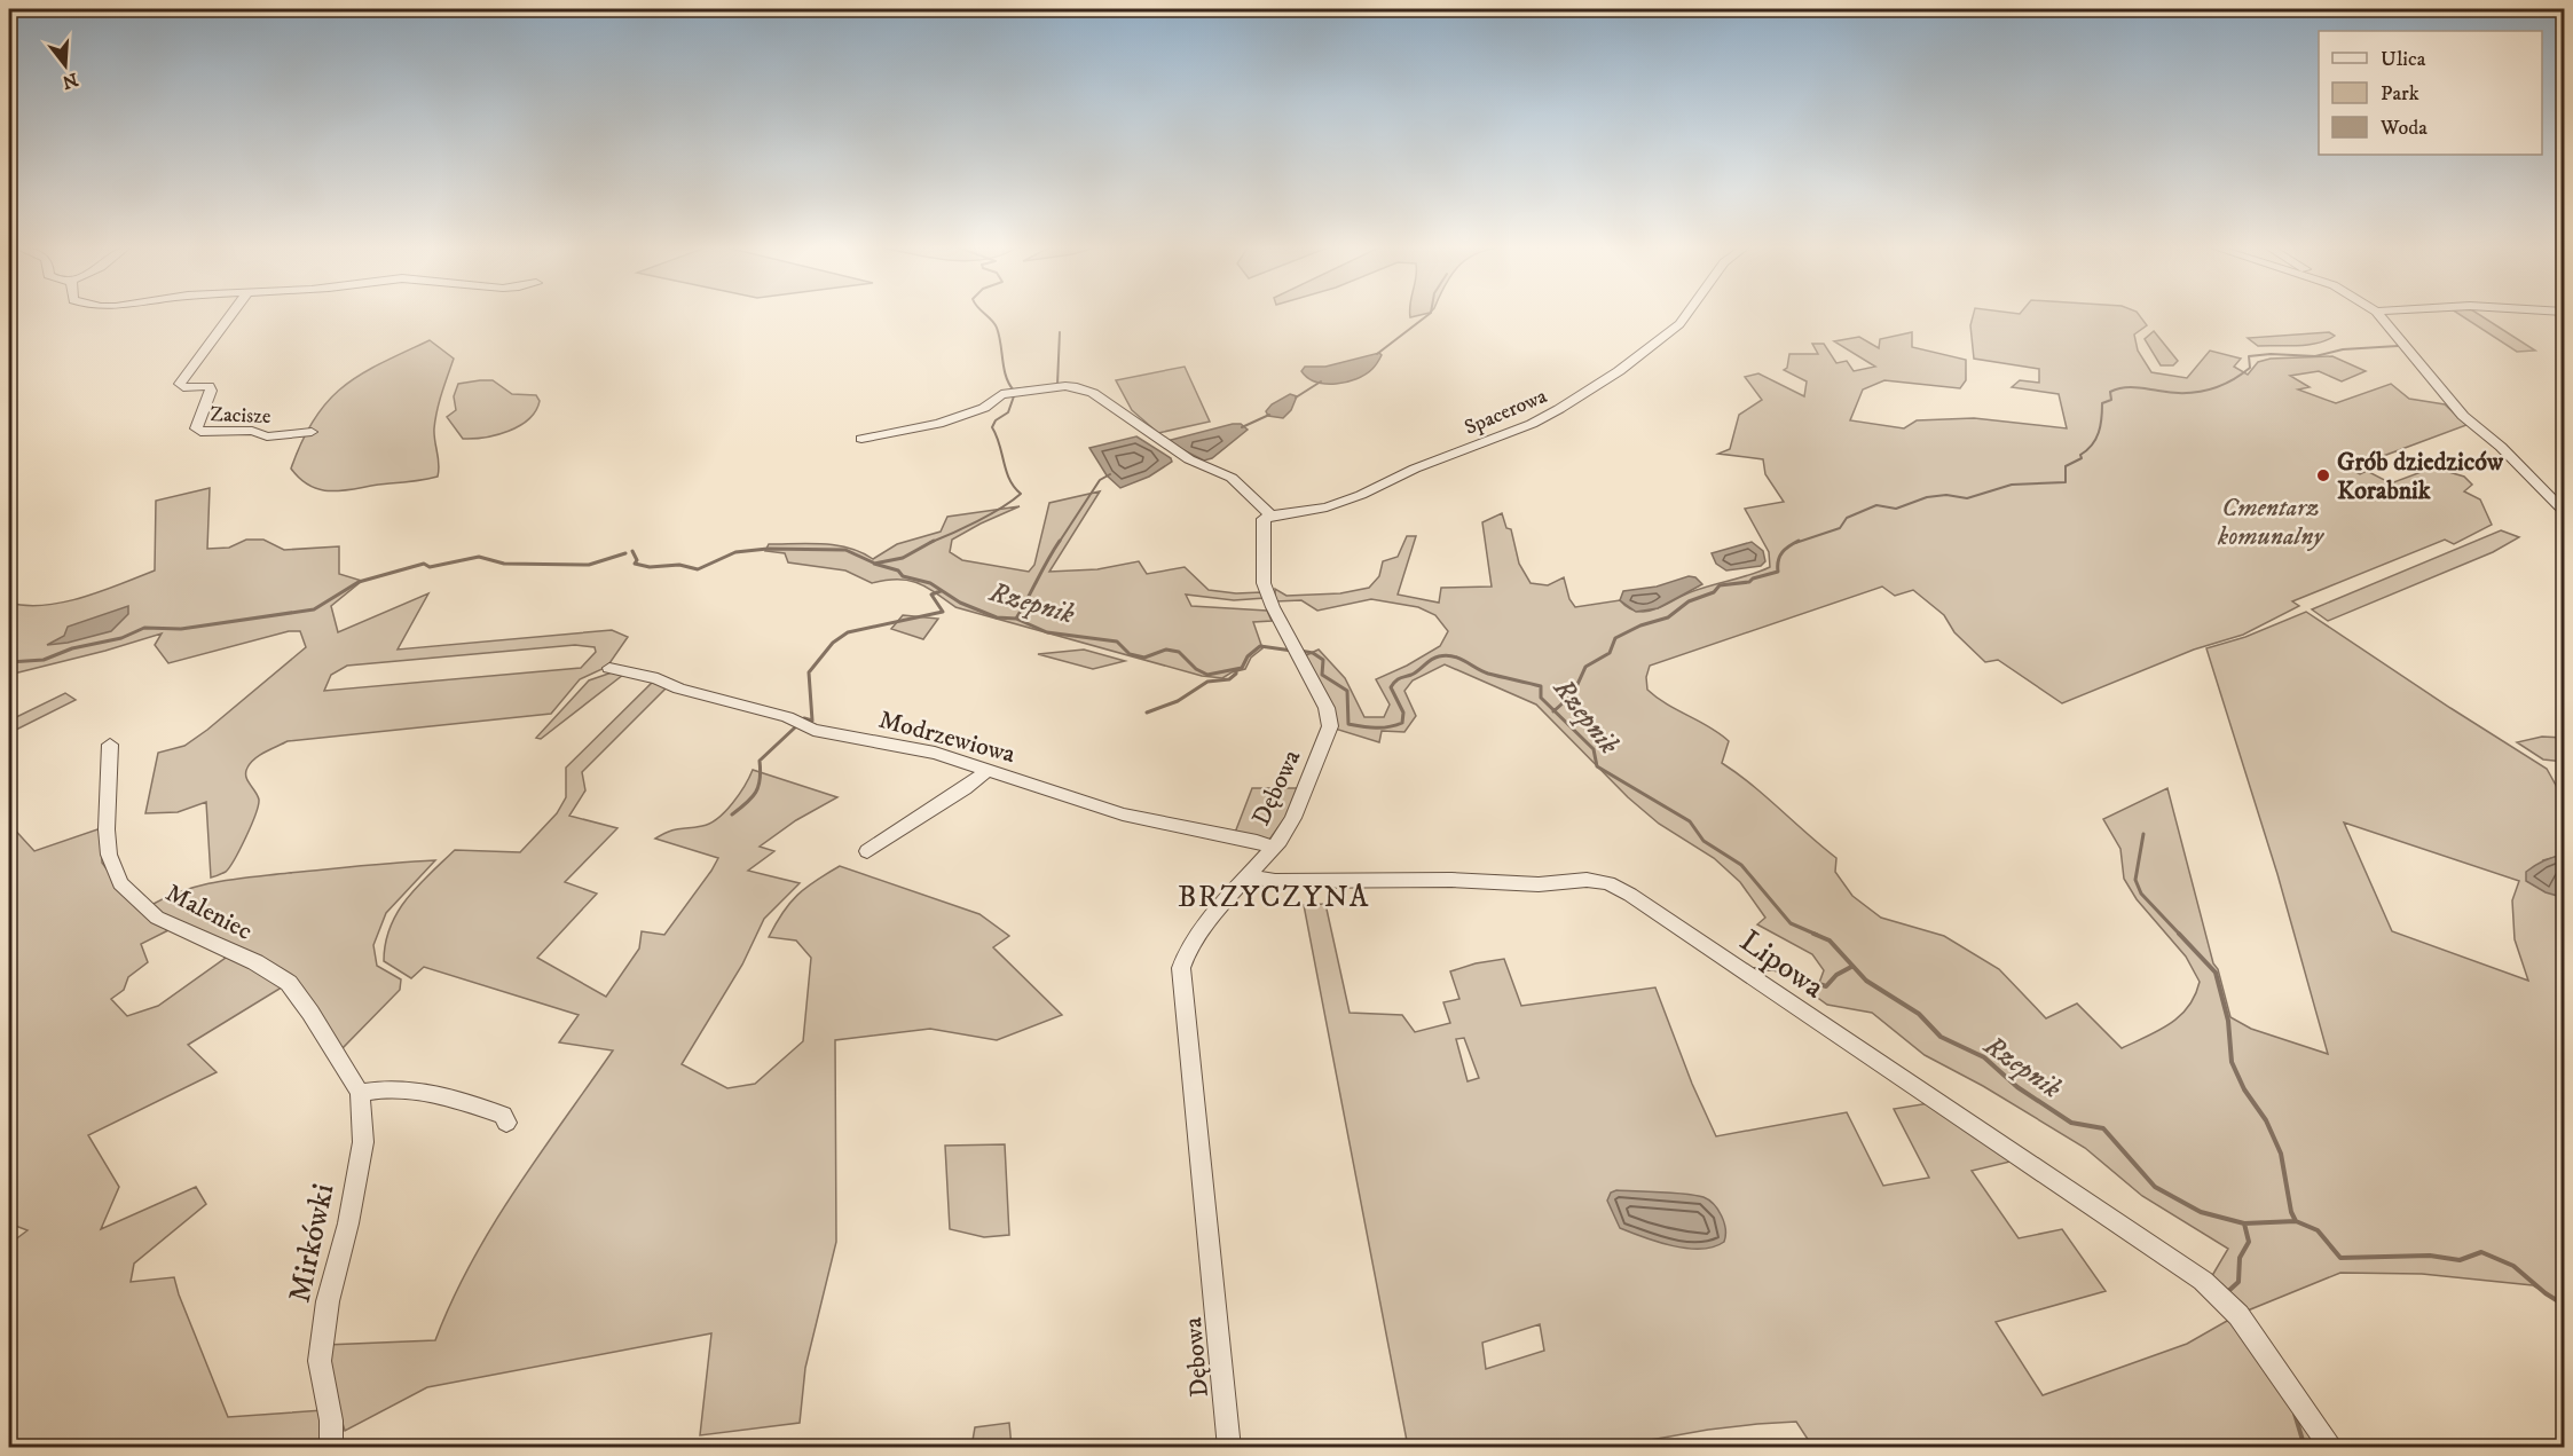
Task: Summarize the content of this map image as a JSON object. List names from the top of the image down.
{
  "streets": {
    "street": [
      "Spacerowa",
      "Zacisze",
      "Modrzewiowa",
      "Dębowa",
      "Maleniec",
      "Lipowa",
      "Mirkówki"
    ]
  },
  "crossings": [
    ["Spacerowa", "Dębowa"],
    ["Modrzewiowa", "Dębowa"],
    ["Dębowa", "Lipowa"],
    ["Maleniec", "Mirkówki"]
  ],
  "districts": ["BRZYCZYNA"],
  "water": ["Rzepnik"],
  "parks": ["Cmentarz komunalny"],
  "places": ["Grób dziedziców Korabnik"],
  "legend": ["Ulica", "Park", "Woda"],
  "north": "bottom"
}
